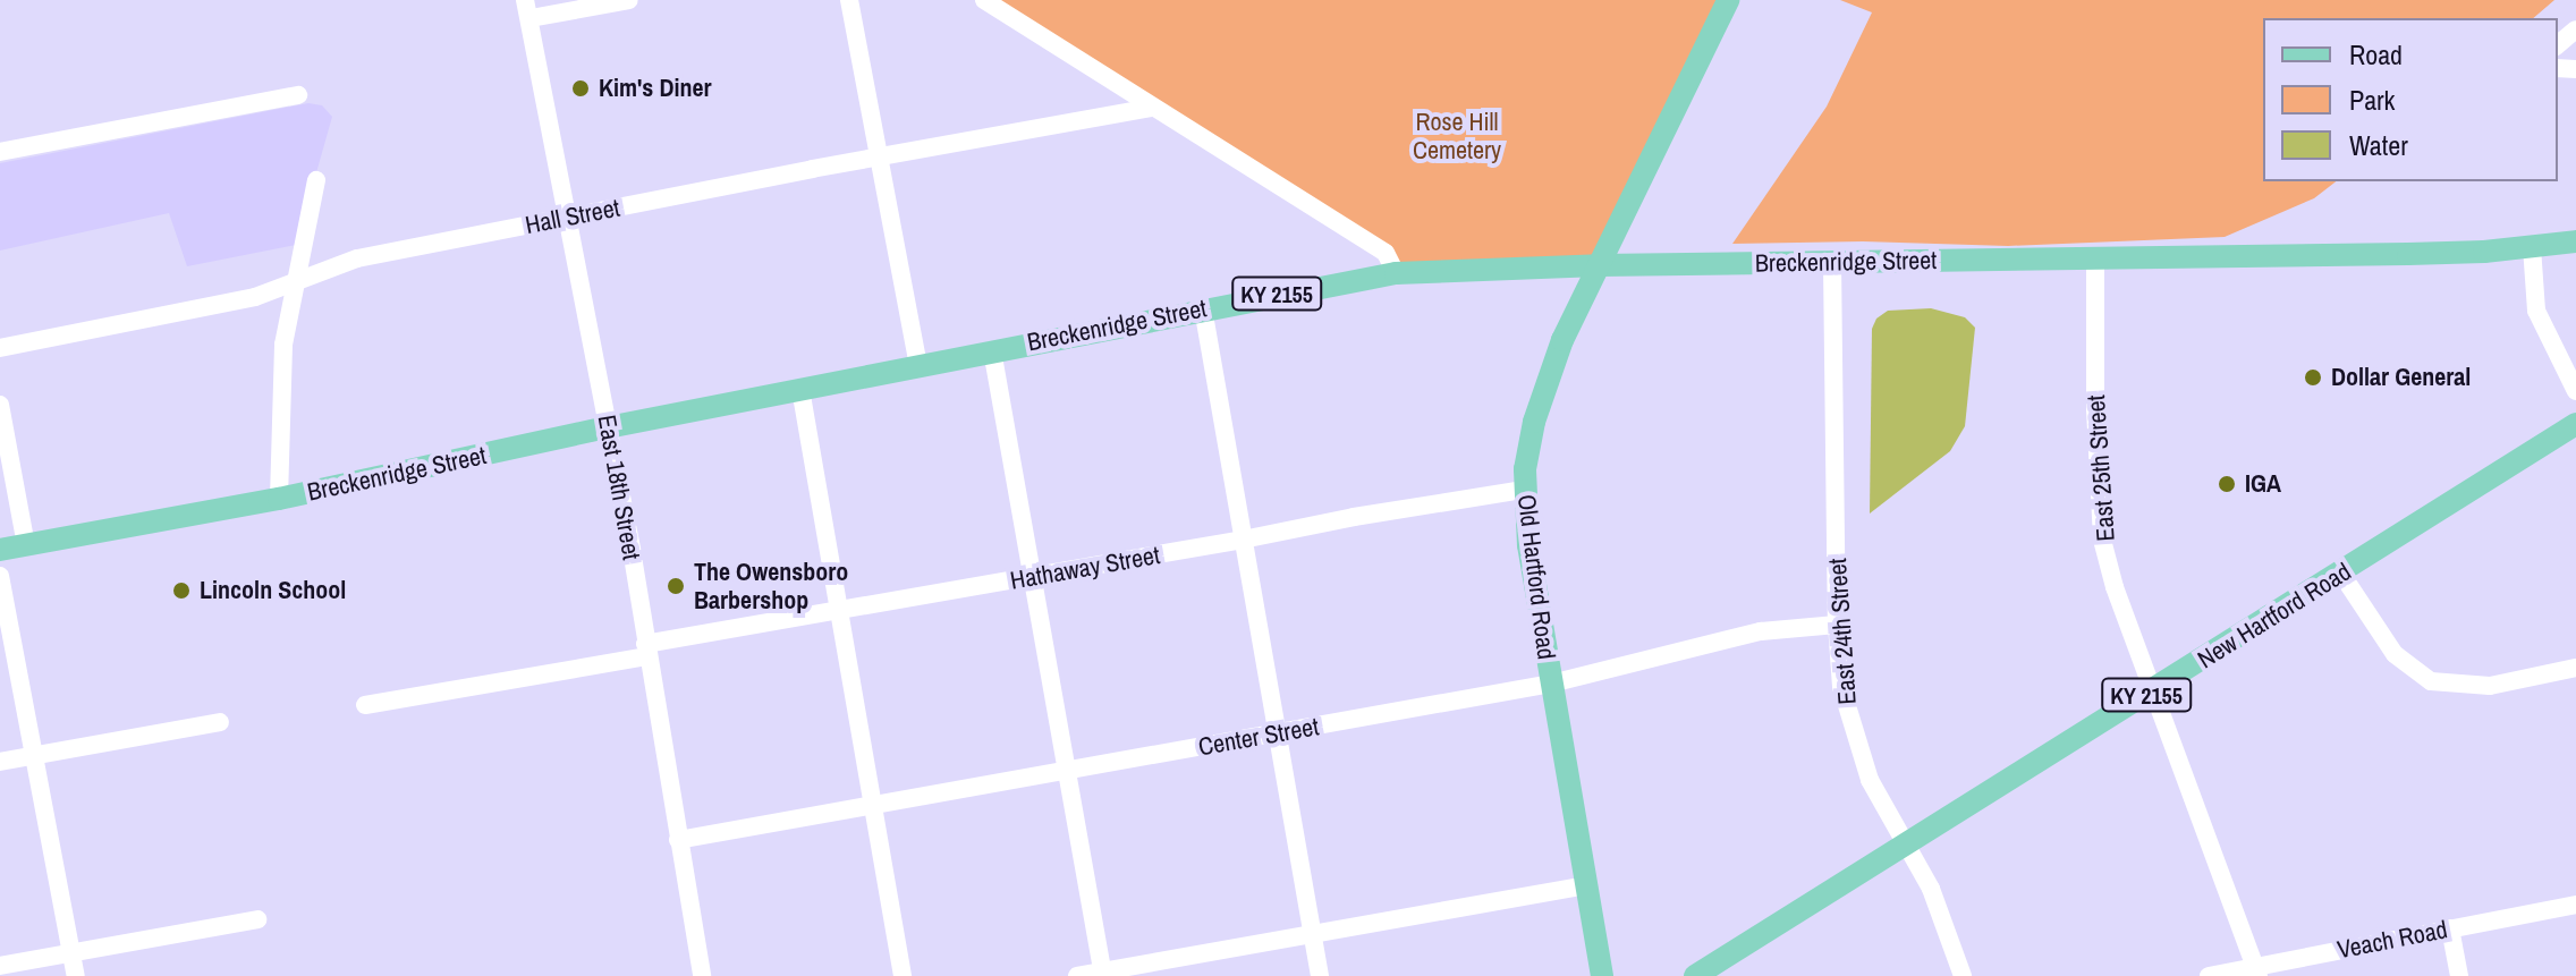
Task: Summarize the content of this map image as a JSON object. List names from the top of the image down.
{
  "streets": {
    "main road": [
      "Breckenridge Street",
      "KY 2155",
      "Old Hartford Road",
      "New Hartford Road"
    ],
    "street": [
      "Hall Street",
      "East 25th Street",
      "East 18th Street",
      "Hathaway Street",
      "East 24th Street",
      "Center Street",
      "Veach Road"
    ]
  },
  "crossings": [
    ["Hall Street", "East 18th Street"],
    ["Breckenridge Street", "East 25th Street"],
    ["Breckenridge Street", "East 18th Street"],
    ["Breckenridge Street", "Old Hartford Road"],
    ["Breckenridge Street", "East 24th Street"],
    ["East 25th Street", "New Hartford Road"],
    ["East 25th Street", "Veach Road"],
    ["East 18th Street", "Hathaway Street"],
    ["East 18th Street", "Center Street"],
    ["Hathaway Street", "Old Hartford Road"],
    ["Old Hartford Road", "Center Street"],
    ["New Hartford Road", "East 24th Street"],
    ["East 24th Street", "Center Street"]
  ],
  "parks": ["Rose Hill Cemetery"],
  "places": [
    "Kim's Diner",
    "Dollar General",
    "IGA",
    "The Owensboro Barbershop",
    "Lincoln School"
  ],
  "legend": ["Road", "Park", "Water"]
}
